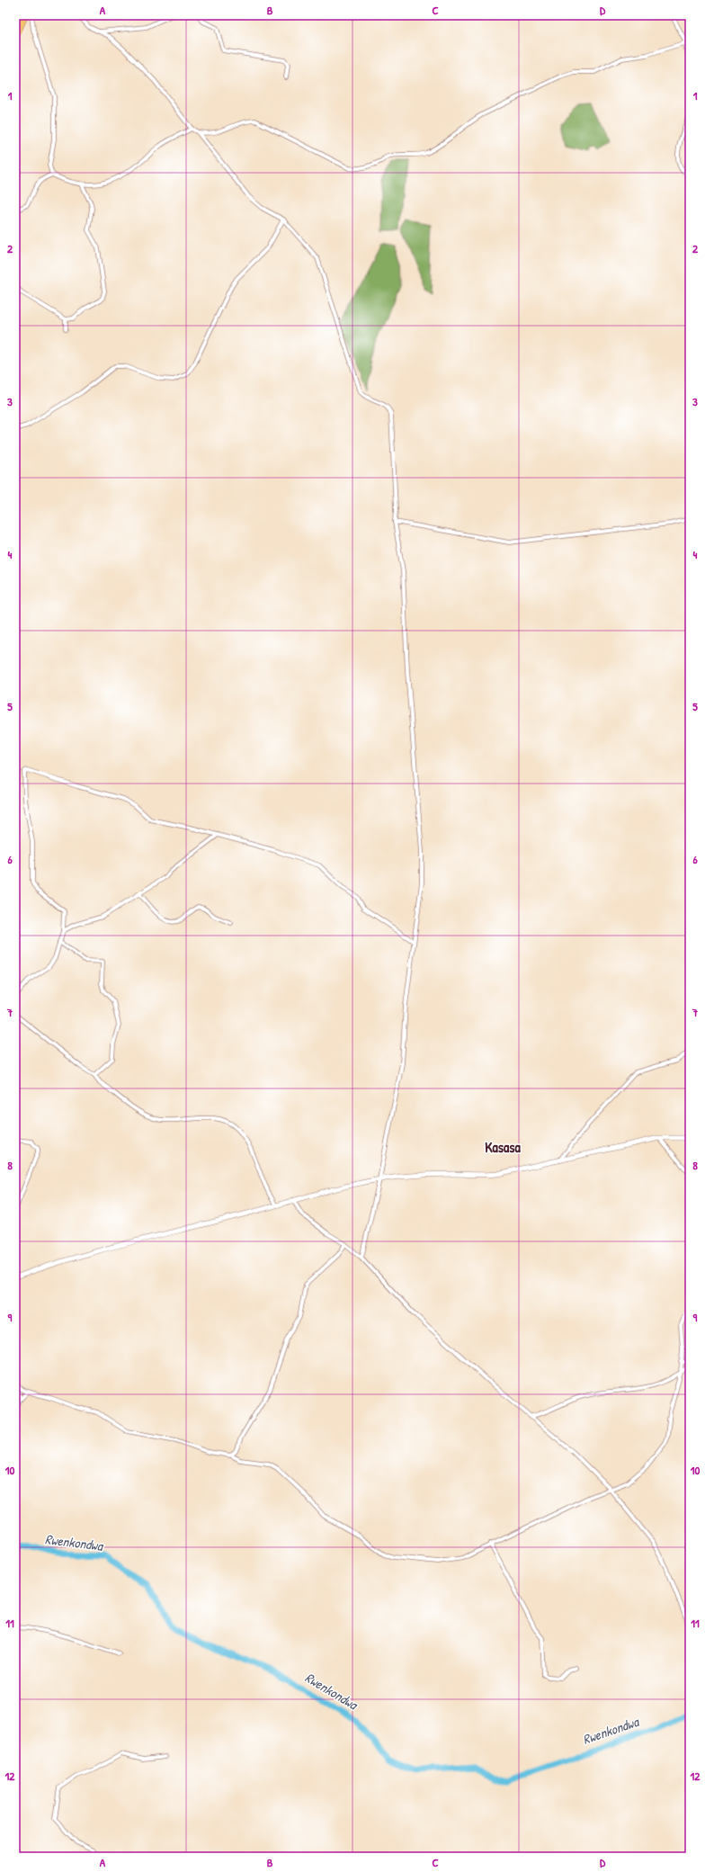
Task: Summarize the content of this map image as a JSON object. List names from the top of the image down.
{
  "districts": ["Kasasa"],
  "water": ["Rwenkondwa"],
  "grid": {
    "columns": [
      "A",
      "B",
      "C",
      "D"
    ],
    "rows": [
      "1",
      "2",
      "3",
      "4",
      "5",
      "6",
      "7",
      "8",
      "9",
      "10",
      "11",
      "12"
    ]
  }
}
